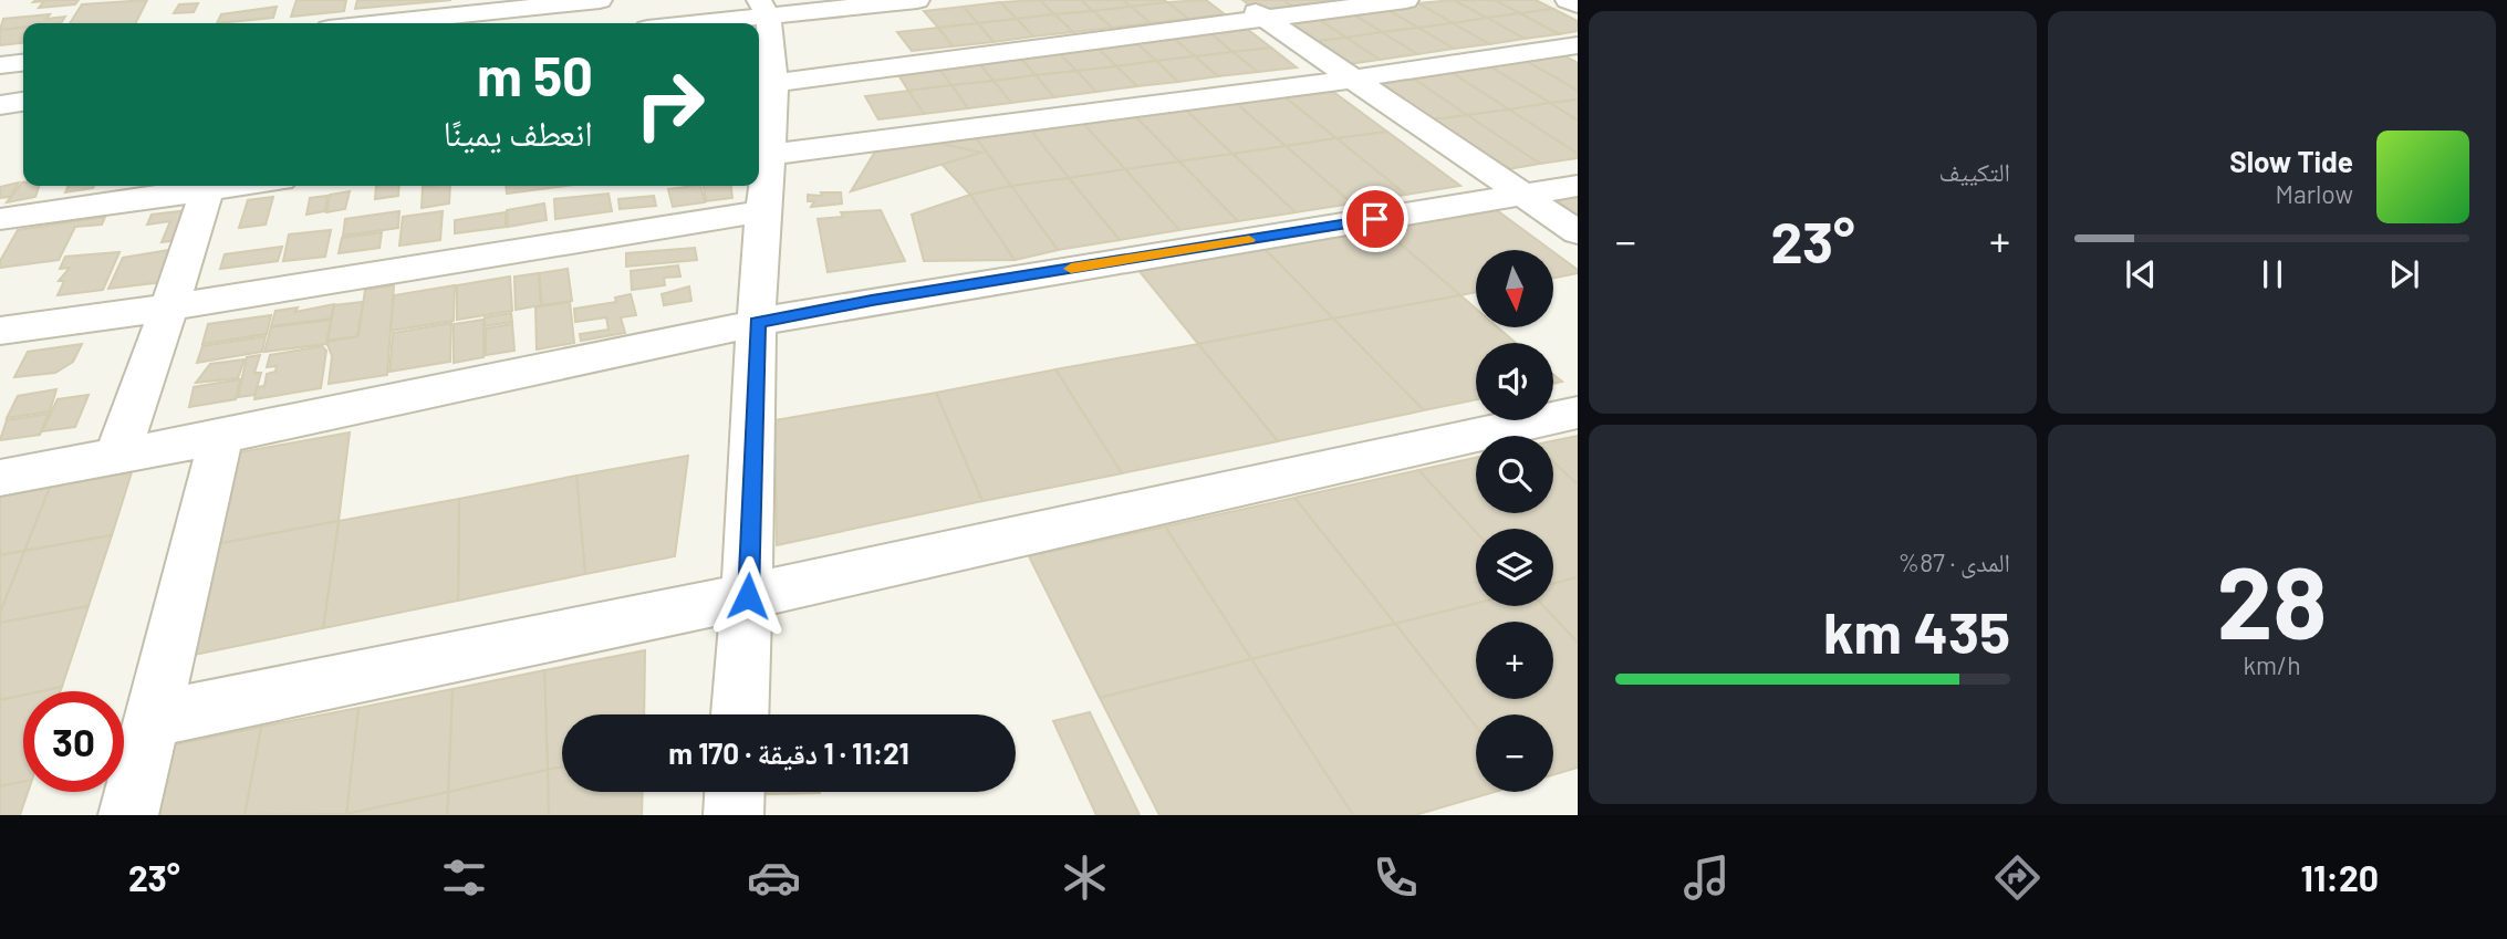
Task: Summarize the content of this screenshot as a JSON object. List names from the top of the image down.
{
  "north": "bottom",
  "page": {
    "tile": [
      "التكييف",
      ["28", "km/h"],
      ["المدى · 87%", "435 km"]
    ],
    "turn": ["50 m", "انعطف يمينًا"],
    "song": ["Slow Tide", "Marlow"],
    "heat": ["−", "23°", "+"],
    "map_buttons": ["+", "−"],
    "limit": "30",
    "trip": "11:21 · 1 دقيقة · 170 m",
    "tabs": ["11:20", "23°"]
  }
}
